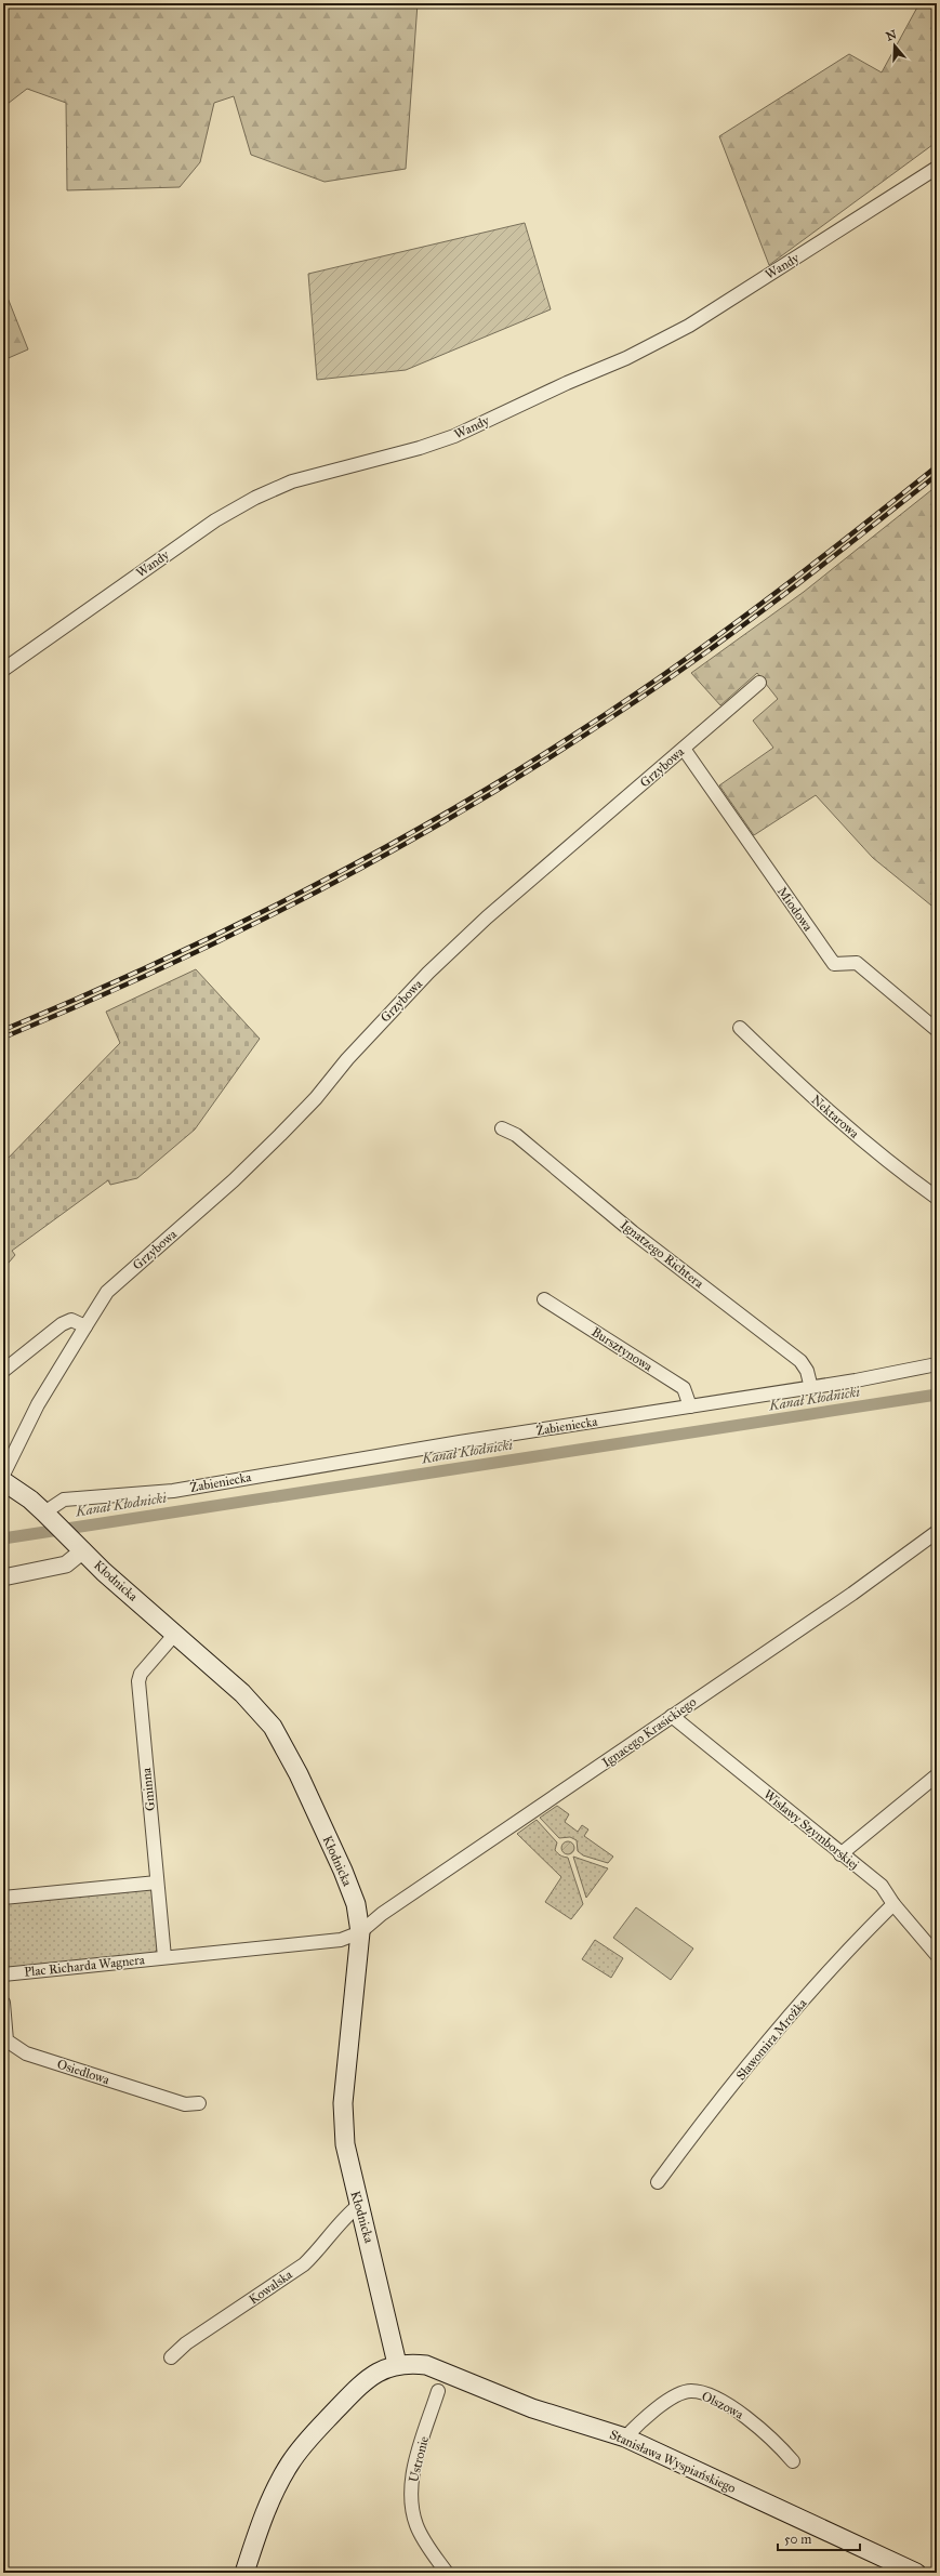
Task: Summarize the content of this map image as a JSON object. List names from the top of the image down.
{
  "streets": {
    "main road": ["Kłodnicka", "Stanisława Wyspiańskiego"],
    "street": [
      "Wandy",
      "Grzybowa",
      "Miodowa",
      "Nektarowa",
      "Ignatzego Richtera",
      "Bursztynowa",
      "Żabieniecka",
      "Ignacego Krasickiego",
      "Gminna",
      "Wisławy Szymborskiej",
      "Plac Richarda Wagnera",
      "Sławomira Mrożka",
      "Osiedlowa",
      "Kowalska",
      "Olszowa",
      "Ustronie"
    ]
  },
  "crossings": [
    ["Grzybowa", "Miodowa"],
    ["Ignatzego Richtera", "Żabieniecka"],
    ["Bursztynowa", "Żabieniecka"],
    ["Żabieniecka", "Kłodnicka"],
    ["Kłodnicka", "Ignacego Krasickiego"],
    ["Kłodnicka", "Gminna"],
    ["Kłodnicka", "Kowalska"],
    ["Kłodnicka", "Stanisława Wyspiańskiego"],
    ["Ignacego Krasickiego", "Wisławy Szymborskiej"],
    ["Gminna", "Plac Richarda Wagnera"],
    ["Wisławy Szymborskiej", "Sławomira Mrożka"],
    ["Olszowa", "Stanisława Wyspiańskiego"]
  ],
  "water": ["Kanał Kłodnicki"],
  "scale_bar": "50 m",
  "north": "top"
}
